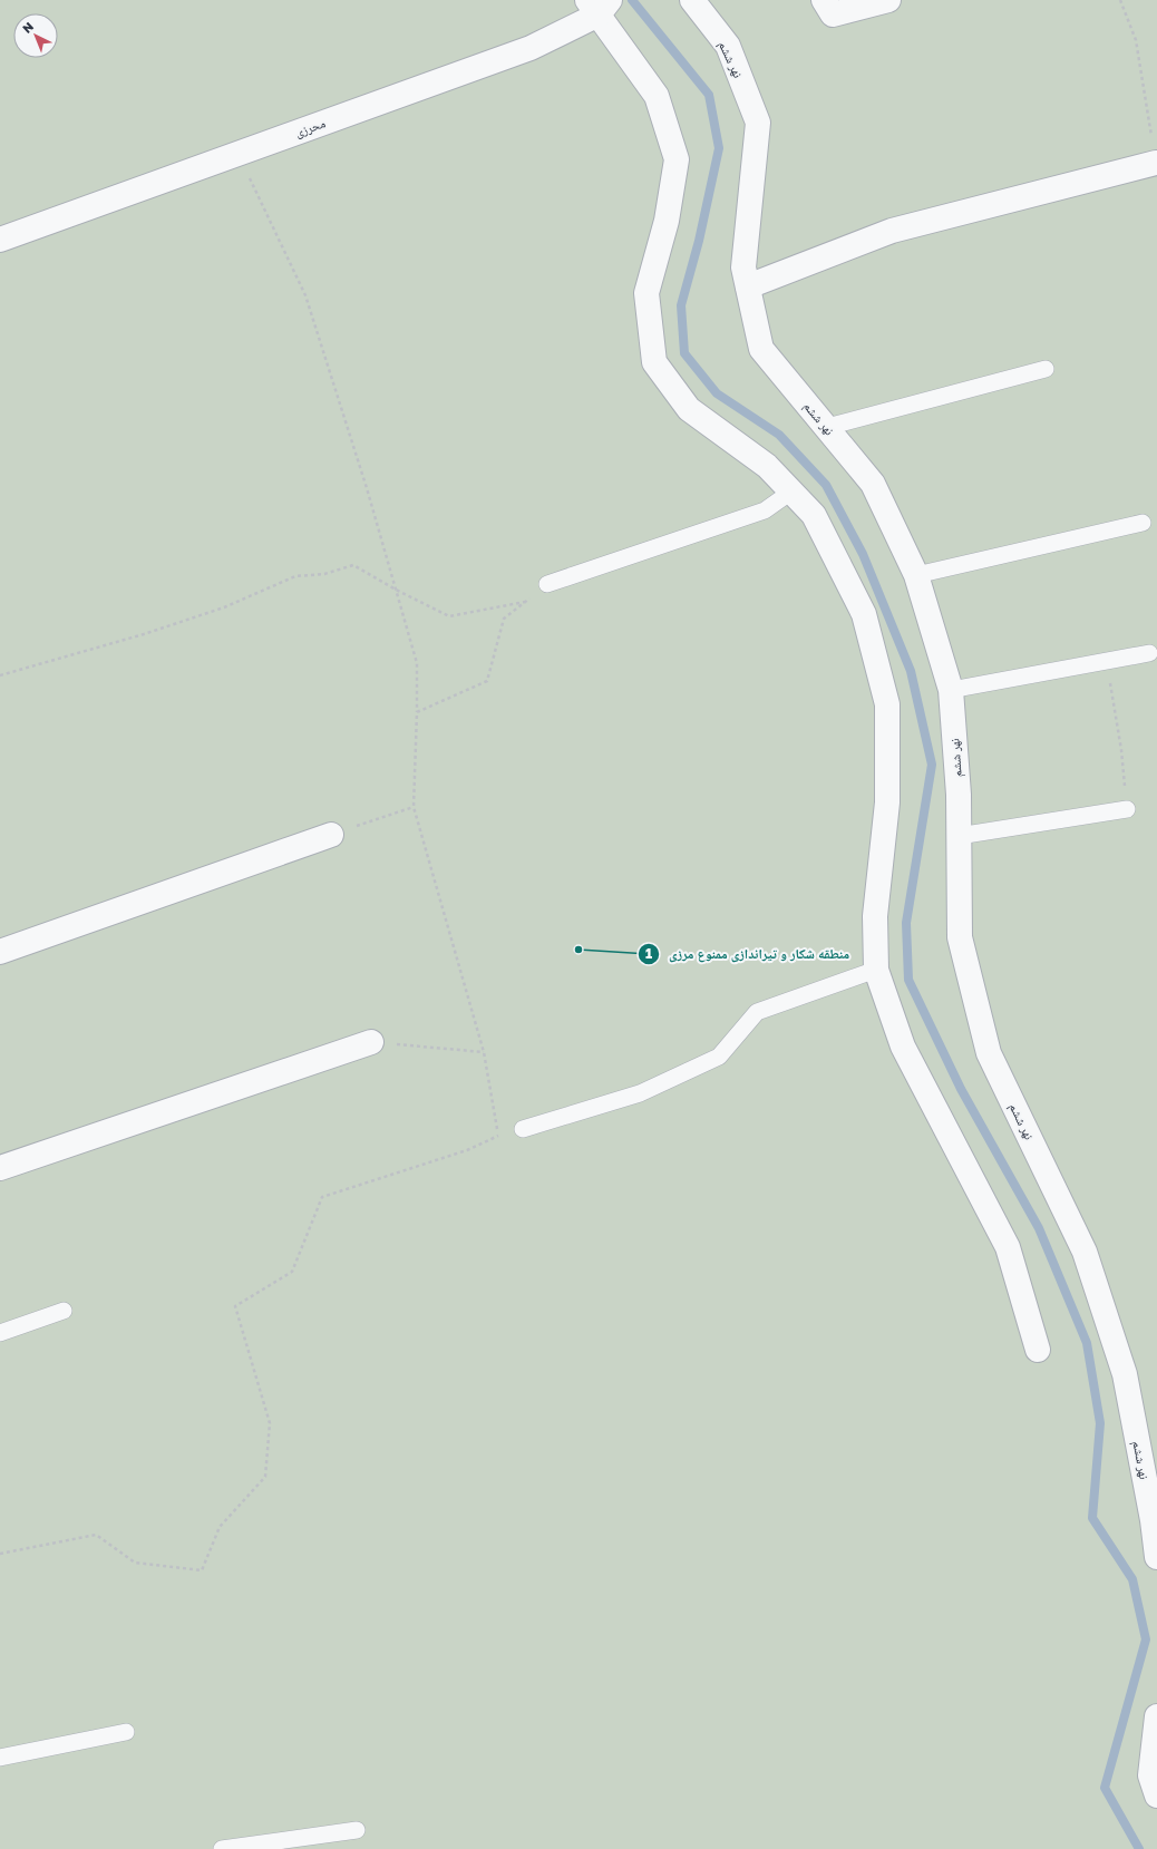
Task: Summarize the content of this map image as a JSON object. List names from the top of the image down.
{
  "streets": {
    "street": ["نهر ششم", "محرزی"]
  },
  "places": ["منطقه شکار و تیراندازی ممنوع مرزی"],
  "north": "top left"
}
